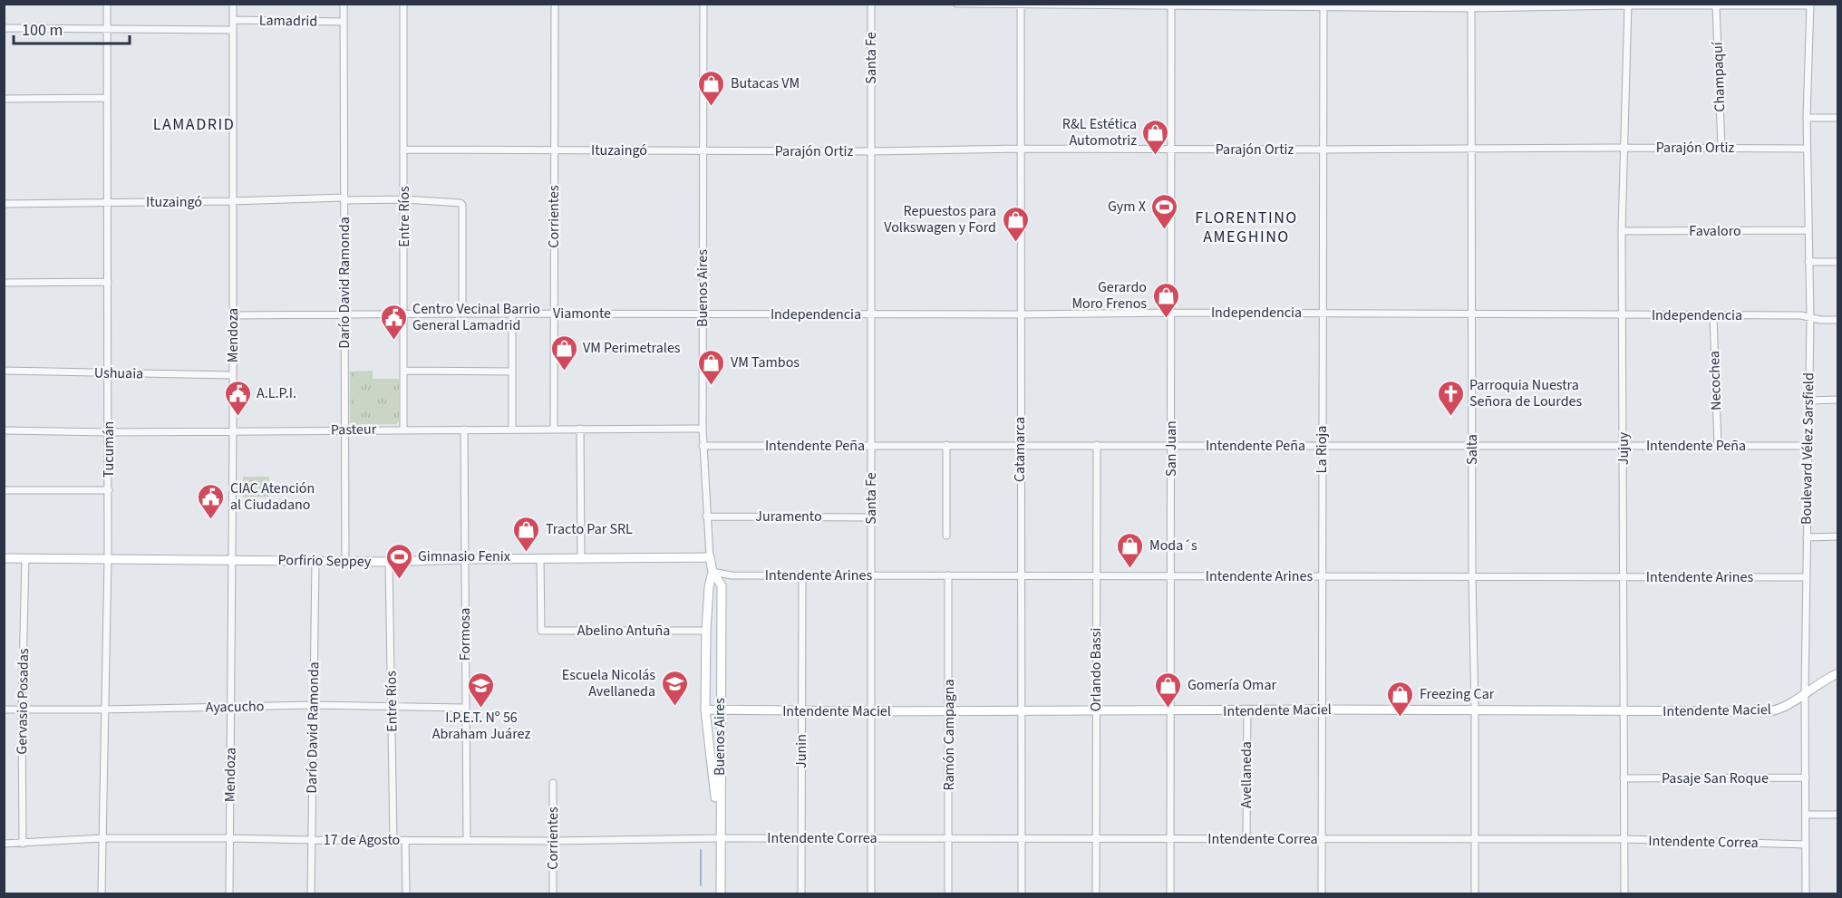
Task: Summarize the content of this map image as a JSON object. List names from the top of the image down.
{
  "streets": {
    "main road": ["Buenos Aires", "Porfirio Seppey", "Intendente Maciel"],
    "street": [
      "Lamadrid",
      "Santa Fe",
      "Champaquí",
      "Parajón Ortiz",
      "Ituzaingó",
      "Entre Ríos",
      "Corrientes",
      "Favaloro",
      "Darío David Ramonda",
      "Independencia",
      "Viamonte",
      "Mendoza",
      "Ushuaia",
      "Necochea",
      "Pasteur",
      "Intendente Peña",
      "San Juan",
      "Jujuy",
      "Boulevard Vélez Sarsfield",
      "Tucumán",
      "Catamarca",
      "La Rioja",
      "Salta",
      "Juramento",
      "Intendente Arines",
      "Abelino Antuña",
      "Formosa",
      "Orlando Bassi",
      "Gervasio Posadas",
      "Ayacucho",
      "Ramón Campagna",
      "Junin",
      "Avellaneda",
      "Pasaje San Roque",
      "Intendente Correa",
      "17 de Agosto"
    ]
  },
  "crossings": [
    ["Lamadrid", "Darío David Ramonda"],
    ["Lamadrid", "Mendoza"],
    ["Santa Fe", "Parajón Ortiz"],
    ["Santa Fe", "Independencia"],
    ["Santa Fe", "Intendente Peña"],
    ["Santa Fe", "Juramento"],
    ["Santa Fe", "Intendente Arines"],
    ["Santa Fe", "Intendente Maciel"],
    ["Santa Fe", "Intendente Correa"],
    ["Champaquí", "Parajón Ortiz"],
    ["Parajón Ortiz", "Ituzaingó"],
    ["Parajón Ortiz", "Buenos Aires"],
    ["Parajón Ortiz", "San Juan"],
    ["Parajón Ortiz", "Jujuy"],
    ["Parajón Ortiz", "Boulevard Vélez Sarsfield"],
    ["Parajón Ortiz", "Catamarca"],
    ["Parajón Ortiz", "La Rioja"],
    ["Parajón Ortiz", "Salta"],
    ["Ituzaingó", "Entre Ríos"],
    ["Ituzaingó", "Corrientes"],
    ["Ituzaingó", "Darío David Ramonda"],
    ["Ituzaingó", "Buenos Aires"],
    ["Ituzaingó", "Viamonte"],
    ["Ituzaingó", "Mendoza"],
    ["Ituzaingó", "Tucumán"],
    ["Entre Ríos", "Viamonte"],
    ["Entre Ríos", "Pasteur"],
    ["Entre Ríos", "Porfirio Seppey"],
    ["Entre Ríos", "Ayacucho"],
    ["Entre Ríos", "17 de Agosto"],
    ["Corrientes", "Viamonte"],
    ["Corrientes", "Pasteur"],
    ["Corrientes", "17 de Agosto"],
    ["Favaloro", "Jujuy"],
    ["Favaloro", "Boulevard Vélez Sarsfield"],
    ["Darío David Ramonda", "Viamonte"],
    ["Darío David Ramonda", "Pasteur"],
    ["Darío David Ramonda", "Porfirio Seppey"],
    ["Darío David Ramonda", "Ayacucho"],
    ["Darío David Ramonda", "17 de Agosto"],
    ["Buenos Aires", "Independencia"],
    ["Buenos Aires", "Viamonte"],
    ["Buenos Aires", "Pasteur"],
    ["Buenos Aires", "Intendente Peña"],
    ["Buenos Aires", "Juramento"],
    ["Buenos Aires", "Porfirio Seppey"],
    ["Buenos Aires", "Intendente Arines"],
    ["Buenos Aires", "Abelino Antuña"],
    ["Buenos Aires", "Intendente Maciel"],
    ["Buenos Aires", "Intendente Correa"],
    ["Buenos Aires", "17 de Agosto"],
    ["Independencia", "Viamonte"],
    ["Independencia", "Necochea"],
    ["Independencia", "San Juan"],
    ["Independencia", "Jujuy"],
    ["Independencia", "Boulevard Vélez Sarsfield"],
    ["Independencia", "Catamarca"],
    ["Independencia", "La Rioja"],
    ["Independencia", "Salta"],
    ["Viamonte", "Mendoza"],
    ["Mendoza", "Ushuaia"],
    ["Mendoza", "Pasteur"],
    ["Mendoza", "Porfirio Seppey"],
    ["Mendoza", "Ayacucho"],
    ["Mendoza", "17 de Agosto"],
    ["Ushuaia", "Tucumán"],
    ["Necochea", "Intendente Peña"],
    ["Pasteur", "Tucumán"],
    ["Pasteur", "Formosa"],
    ["Intendente Peña", "San Juan"],
    ["Intendente Peña", "Jujuy"],
    ["Intendente Peña", "Boulevard Vélez Sarsfield"],
    ["Intendente Peña", "Catamarca"],
    ["Intendente Peña", "La Rioja"],
    ["Intendente Peña", "Salta"],
    ["Intendente Peña", "Orlando Bassi"],
    ["San Juan", "Intendente Arines"],
    ["San Juan", "Intendente Maciel"],
    ["San Juan", "Intendente Correa"],
    ["Jujuy", "Intendente Arines"],
    ["Jujuy", "Intendente Maciel"],
    ["Jujuy", "Pasaje San Roque"],
    ["Jujuy", "Intendente Correa"],
    ["Boulevard Vélez Sarsfield", "Intendente Arines"],
    ["Boulevard Vélez Sarsfield", "Intendente Maciel"],
    ["Boulevard Vélez Sarsfield", "Pasaje San Roque"],
    ["Boulevard Vélez Sarsfield", "Intendente Correa"],
    ["Tucumán", "Porfirio Seppey"],
    ["Tucumán", "Ayacucho"],
    ["Tucumán", "17 de Agosto"],
    ["Catamarca", "Intendente Arines"],
    ["Catamarca", "Intendente Maciel"],
    ["Catamarca", "Intendente Correa"],
    ["La Rioja", "Intendente Arines"],
    ["La Rioja", "Intendente Maciel"],
    ["La Rioja", "Intendente Correa"],
    ["Salta", "Intendente Arines"],
    ["Salta", "Intendente Maciel"],
    ["Salta", "Intendente Correa"],
    ["Porfirio Seppey", "Abelino Antuña"],
    ["Porfirio Seppey", "Formosa"],
    ["Porfirio Seppey", "Gervasio Posadas"],
    ["Intendente Arines", "Orlando Bassi"],
    ["Intendente Arines", "Ramón Campagna"],
    ["Intendente Arines", "Junin"],
    ["Formosa", "Ayacucho"],
    ["Formosa", "17 de Agosto"],
    ["Orlando Bassi", "Intendente Maciel"],
    ["Orlando Bassi", "Intendente Correa"],
    ["Gervasio Posadas", "Ayacucho"],
    ["Gervasio Posadas", "17 de Agosto"],
    ["Intendente Maciel", "Ramón Campagna"],
    ["Intendente Maciel", "Junin"],
    ["Intendente Maciel", "Avellaneda"],
    ["Ramón Campagna", "Intendente Correa"],
    ["Junin", "Intendente Correa"],
    ["Avellaneda", "Intendente Correa"],
    ["Intendente Correa", "17 de Agosto"]
  ],
  "districts": ["LAMADRID", "FLORENTINO AMEGHINO"],
  "places": {
    "shop": [
      "Butacas VM",
      "R&L Estética Automotriz",
      "Repuestos para Volkswagen y Ford",
      "Gerardo Moro Frenos",
      "VM Perimetrales",
      "VM Tambos",
      "Tracto Par SRL",
      "Moda´s",
      "Gomería Omar",
      "Freezing Car"
    ],
    "sports": ["Gym X", "Gimnasio Fenix"],
    "public building": ["Centro Vecinal Barrio General Lamadrid", "A.L.P.I.", "CIAC Atención al Ciudadano"],
    "church": ["Parroquia Nuestra Señora de Lourdes"],
    "school or university": ["Escuela Nicolás Avellaneda", "I.P.E.T. Nº 56 Abraham Juárez"]
  },
  "scale_bar": "100 m"
}
